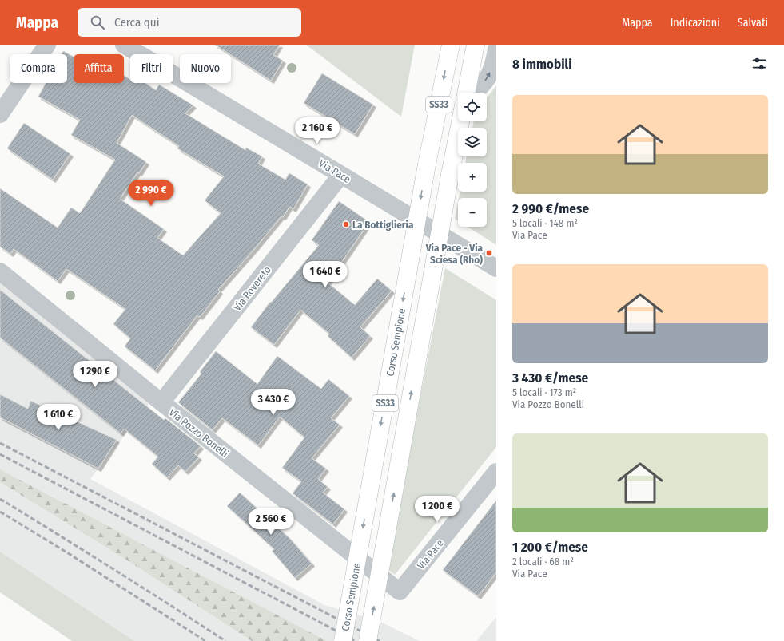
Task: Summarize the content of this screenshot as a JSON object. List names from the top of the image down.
{
  "streets": {
    "highway": ["SS33", "Corso Sempione"],
    "street": ["Via Pace", "Via Rovereto", "Via Pozzo Bonelli"]
  },
  "crossings": [
    ["Via Pace", "Via Rovereto"],
    ["Via Pace", "Via Pozzo Bonelli"],
    ["Via Rovereto", "Via Pozzo Bonelli"]
  ],
  "places": {
    "other": ["La Bottiglieria"],
    "transit": ["Via Pace - Via Sciesa (Rho)"]
  },
  "page": {
    "header": "Mappa",
    "search": "Cerca qui",
    "nav": ["Mappa", "Indicazioni", "Salvati"],
    "heading": "8 immobili",
    "chip": [
      "Compra",
      "Affitta",
      "Filtri",
      "Nuovo"
    ],
    "list": [
      {
        "name": "2 990 €/mese",
        "note": "5 locali · 148 m² · Via Pace"
      },
      {
        "name": "3 430 €/mese",
        "note": "5 locali · 173 m² · Via Pozzo Bonelli"
      },
      {
        "name": "1 200 €/mese",
        "note": "2 locali · 68 m² · Via Pace"
      }
    ],
    "map_buttons": ["+", "−"],
    "price": [
      "2 160 €",
      "2 990 €",
      "1 640 €",
      "1 290 €",
      "3 430 €",
      "1 610 €",
      "1 200 €",
      "2 560 €"
    ]
  }
}
